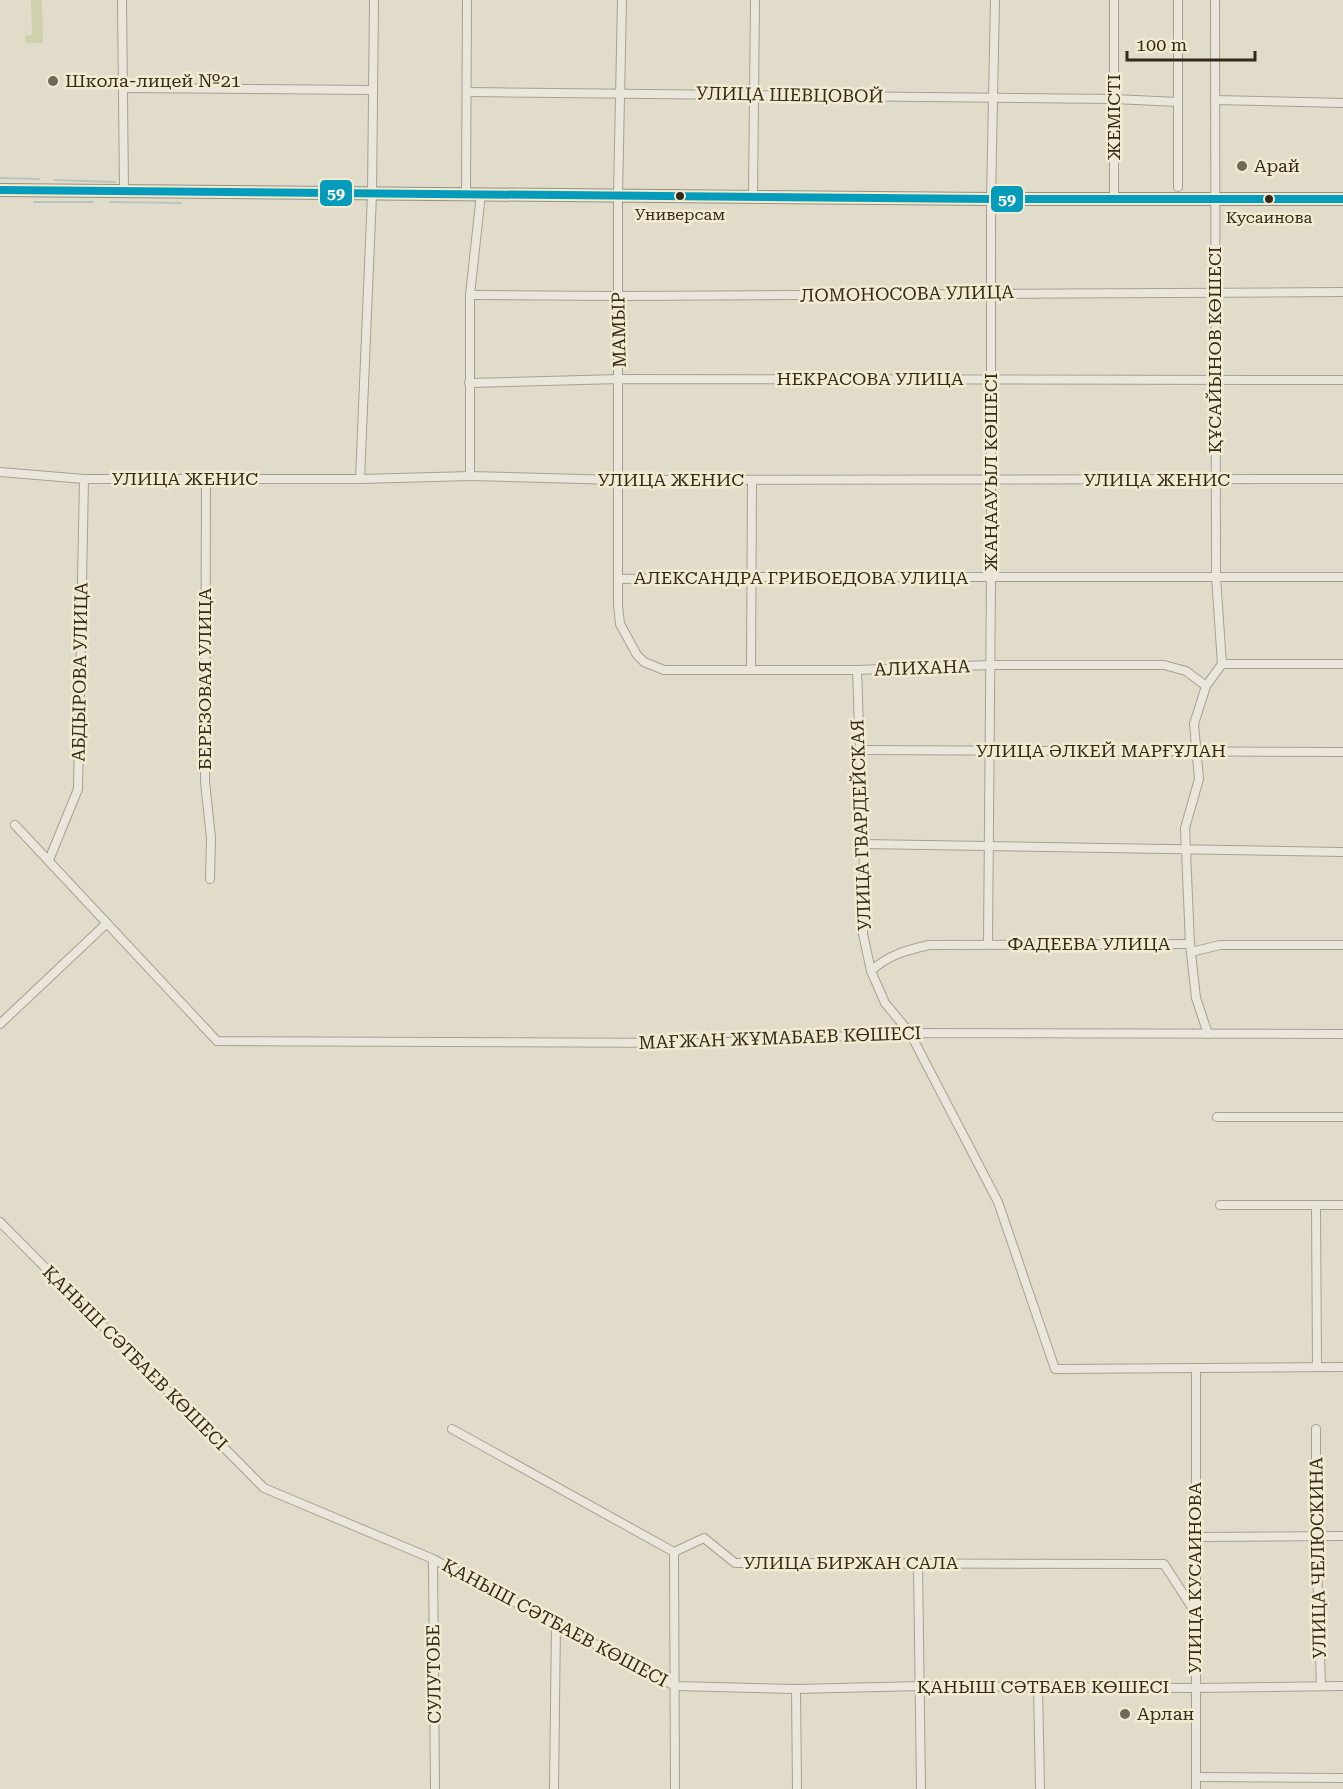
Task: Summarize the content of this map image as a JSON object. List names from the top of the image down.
{
  "streets": {
    "street": [
      "УЛИЦА ШЕВЦОВОЙ",
      "ЖЕМІСТІ",
      "ЛОМОНОСОВА УЛИЦА",
      "МАМЫР",
      "ҚҰСАЙЫНОВ КӨШЕСІ",
      "НЕКРАСОВА УЛИЦА",
      "ЖАҢААУЫЛ КӨШЕСІ",
      "УЛИЦА ЖЕНИС",
      "АЛЕКСАНДРА ГРИБОЕДОВА УЛИЦА",
      "АЛИХАНА",
      "АБДЫРОВА УЛИЦА",
      "БЕРЕЗОВАЯ УЛИЦА",
      "УЛИЦА ӘЛКЕЙ МАРҒҰЛАН",
      "УЛИЦА ГВАРДЕЙСКАЯ",
      "ФАДЕЕВА УЛИЦА",
      "МАҒЖАН ЖҰМАБАЕВ КӨШЕСІ",
      "ҚАНЫШ СӘТБАЕВ КӨШЕСІ",
      "УЛИЦА ЧЕЛЮСКИНА",
      "УЛИЦА БИРЖАН САЛА",
      "УЛИЦА КУСАИНОВА",
      "СУЛУТОБЕ"
    ]
  },
  "crossings": [
    ["УЛИЦА ШЕВЦОВОЙ", "ЖЕМІСТІ"],
    ["УЛИЦА ШЕВЦОВОЙ", "МАМЫР"],
    ["УЛИЦА ШЕВЦОВОЙ", "ЖАҢААУЫЛ КӨШЕСІ"],
    ["ЛОМОНОСОВА УЛИЦА", "МАМЫР"],
    ["ЛОМОНОСОВА УЛИЦА", "ҚҰСАЙЫНОВ КӨШЕСІ"],
    ["ЛОМОНОСОВА УЛИЦА", "ЖАҢААУЫЛ КӨШЕСІ"],
    ["МАМЫР", "НЕКРАСОВА УЛИЦА"],
    ["МАМЫР", "УЛИЦА ЖЕНИС"],
    ["МАМЫР", "АЛЕКСАНДРА ГРИБОЕДОВА УЛИЦА"],
    ["МАМЫР", "АЛИХАНА"],
    ["ҚҰСАЙЫНОВ КӨШЕСІ", "НЕКРАСОВА УЛИЦА"],
    ["ҚҰСАЙЫНОВ КӨШЕСІ", "УЛИЦА ЖЕНИС"],
    ["ҚҰСАЙЫНОВ КӨШЕСІ", "АЛЕКСАНДРА ГРИБОЕДОВА УЛИЦА"],
    ["НЕКРАСОВА УЛИЦА", "ЖАҢААУЫЛ КӨШЕСІ"],
    ["ЖАҢААУЫЛ КӨШЕСІ", "УЛИЦА ЖЕНИС"],
    ["ЖАҢААУЫЛ КӨШЕСІ", "АЛЕКСАНДРА ГРИБОЕДОВА УЛИЦА"],
    ["ЖАҢААУЫЛ КӨШЕСІ", "АЛИХАНА"],
    ["ЖАҢААУЫЛ КӨШЕСІ", "УЛИЦА ӘЛКЕЙ МАРҒҰЛАН"],
    ["ЖАҢААУЫЛ КӨШЕСІ", "ФАДЕЕВА УЛИЦА"],
    ["УЛИЦА ЖЕНИС", "АБДЫРОВА УЛИЦА"],
    ["УЛИЦА ЖЕНИС", "БЕРЕЗОВАЯ УЛИЦА"],
    ["АЛИХАНА", "УЛИЦА ГВАРДЕЙСКАЯ"],
    ["УЛИЦА ӘЛКЕЙ МАРҒҰЛАН", "УЛИЦА ГВАРДЕЙСКАЯ"],
    ["УЛИЦА ГВАРДЕЙСКАЯ", "ФАДЕЕВА УЛИЦА"],
    ["УЛИЦА ГВАРДЕЙСКАЯ", "МАҒЖАН ЖҰМАБАЕВ КӨШЕСІ"],
    ["УЛИЦА ГВАРДЕЙСКАЯ", "УЛИЦА КУСАИНОВА"],
    ["ҚАНЫШ СӘТБАЕВ КӨШЕСІ", "УЛИЦА ЧЕЛЮСКИНА"],
    ["ҚАНЫШ СӘТБАЕВ КӨШЕСІ", "УЛИЦА КУСАИНОВА"],
    ["ҚАНЫШ СӘТБАЕВ КӨШЕСІ", "СУЛУТОБЕ"],
    ["УЛИЦА БИРЖАН САЛА", "УЛИЦА КУСАИНОВА"]
  ],
  "places": [
    "Школа-лицей №21",
    "Арай",
    "Универсам",
    "Кусаинова",
    "Арлан"
  ],
  "lines": ["transit line 59"],
  "scale_bar": "100 m"
}
